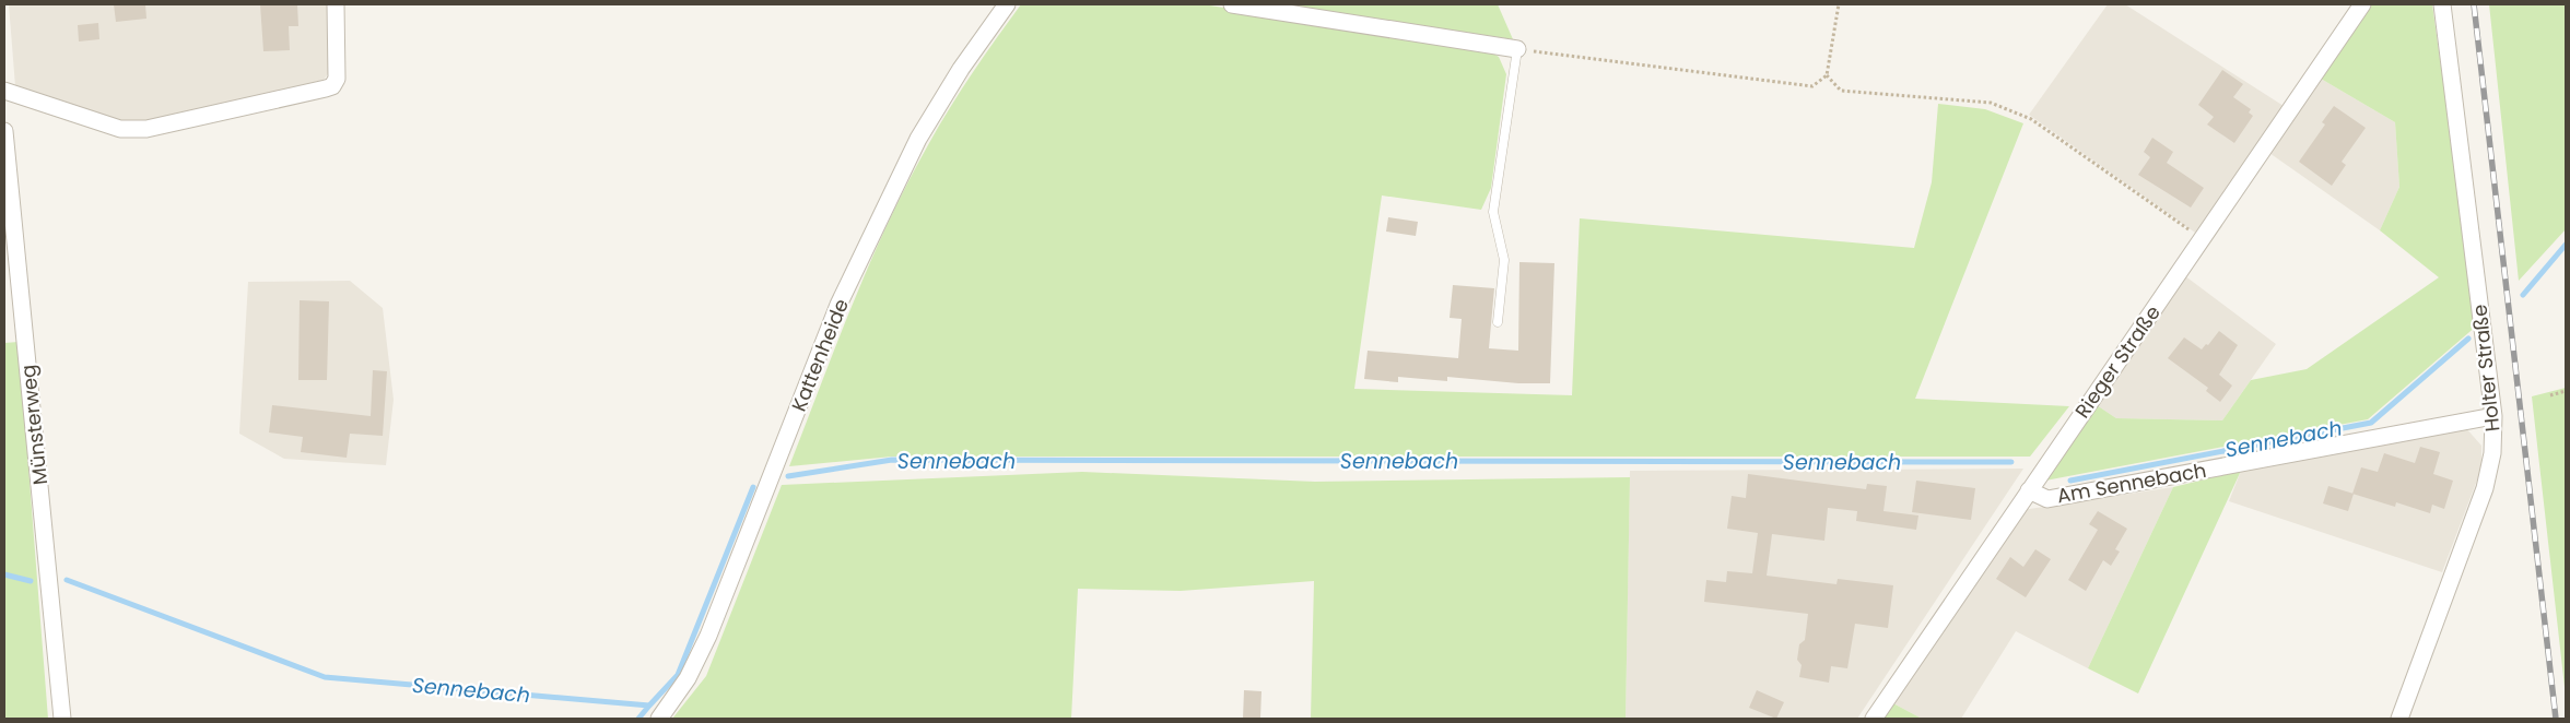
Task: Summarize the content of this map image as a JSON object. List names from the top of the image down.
{
  "streets": {
    "street": [
      "Kattenheide",
      "Rieger Straße",
      "Holter Straße",
      "Münsterweg",
      "Am Sennebach"
    ]
  },
  "crossings": [
    ["Rieger Straße", "Am Sennebach"],
    ["Holter Straße", "Am Sennebach"]
  ],
  "water": ["Sennebach"]
}
